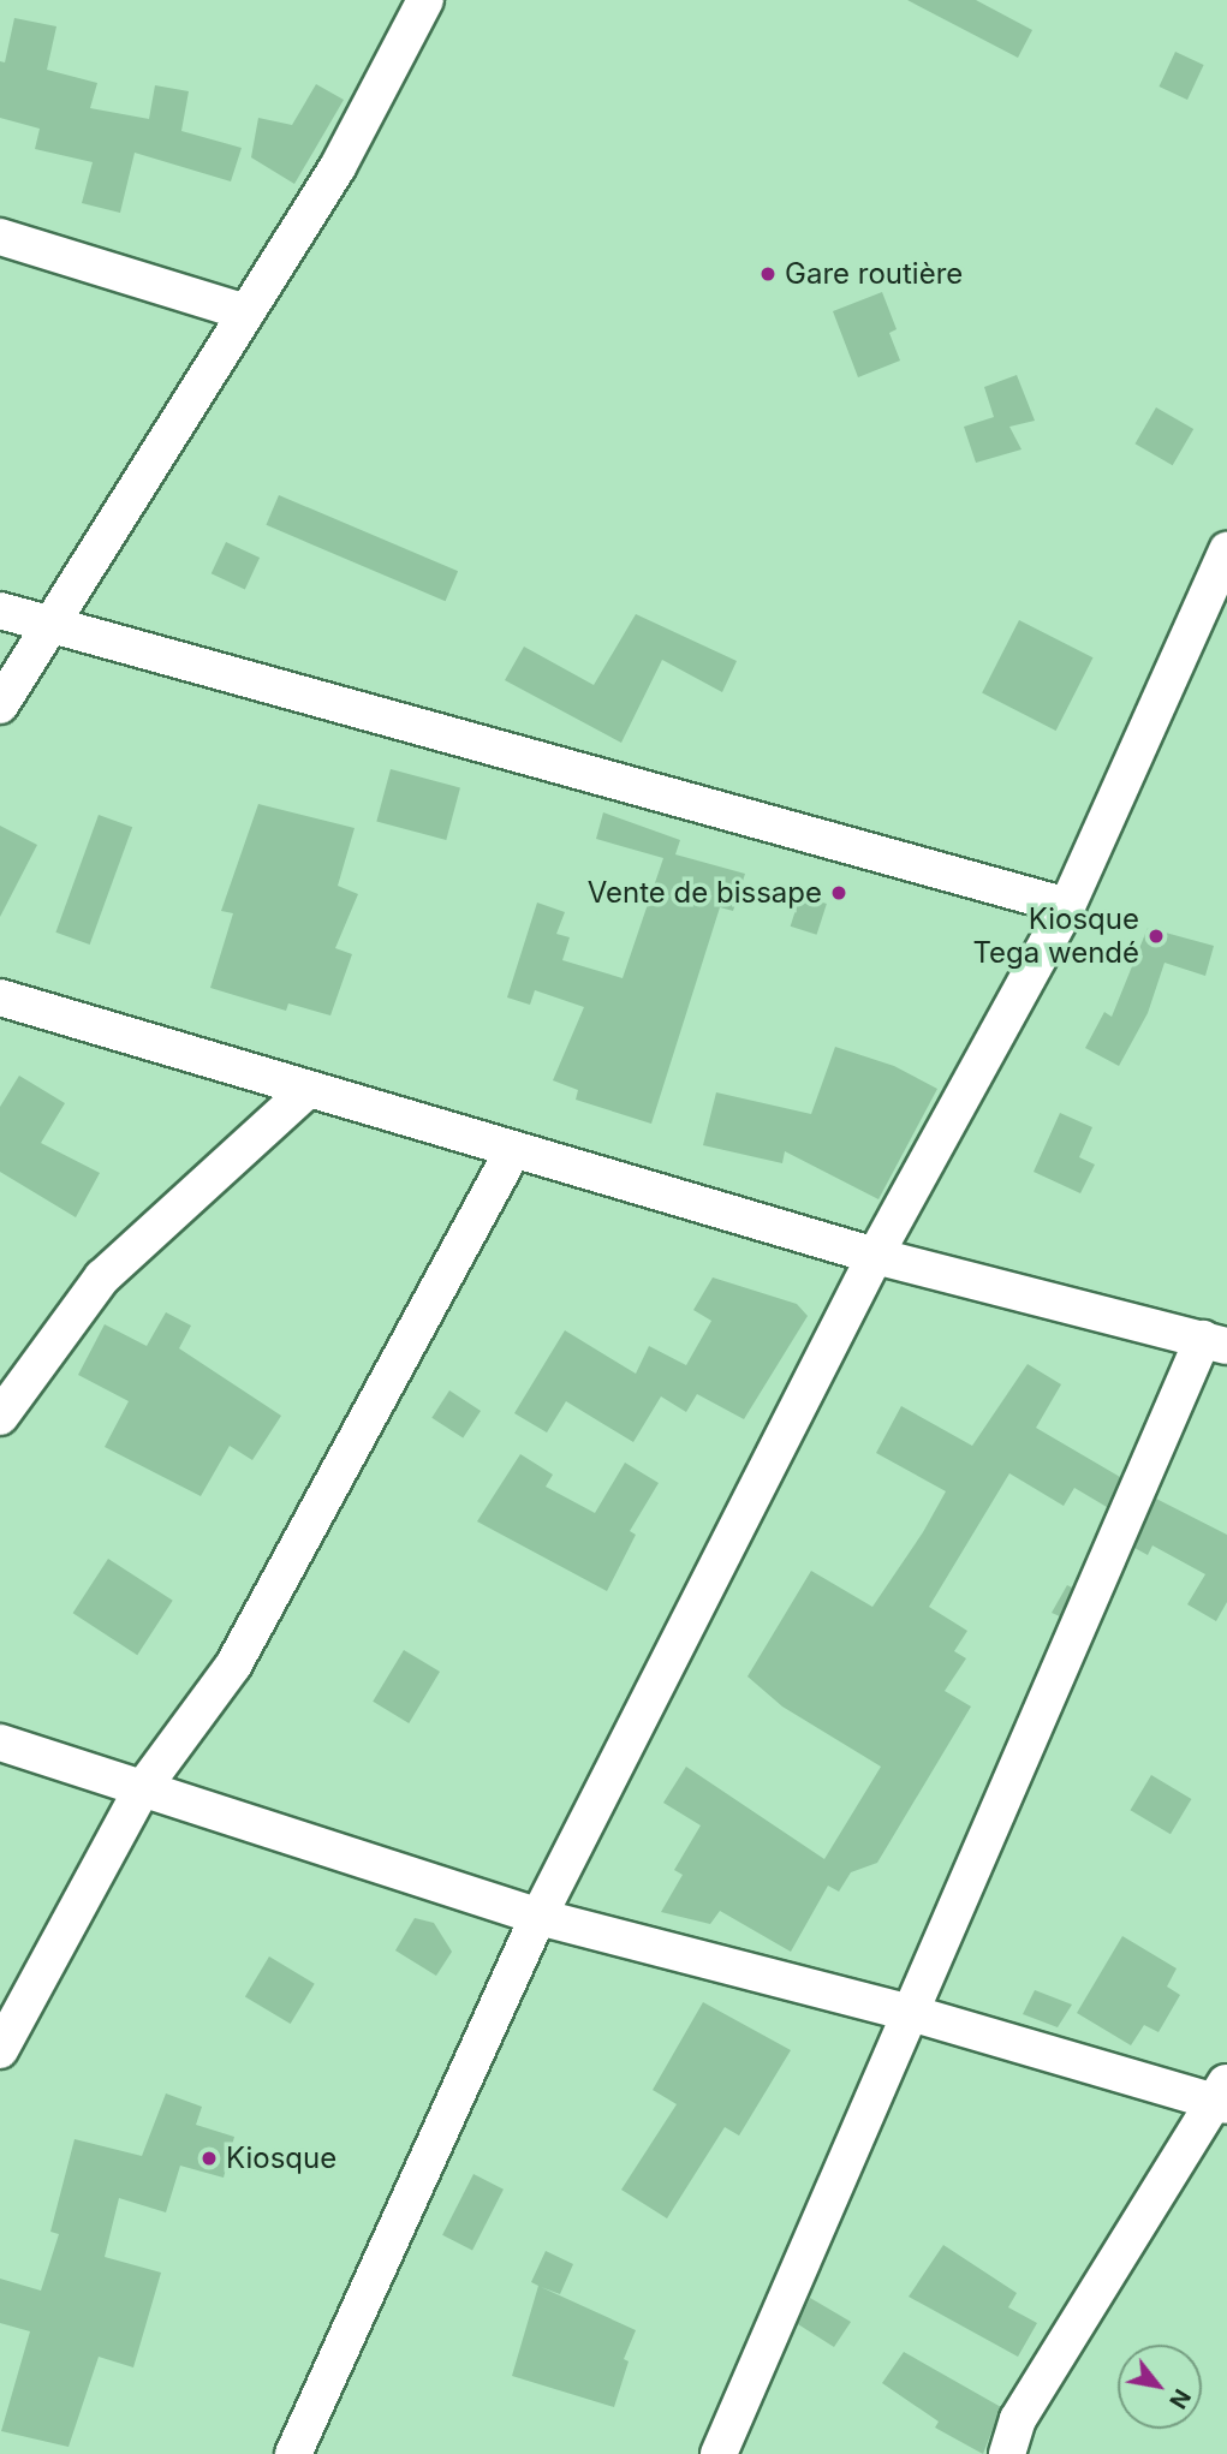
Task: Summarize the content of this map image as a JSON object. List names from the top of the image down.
{
  "places": [
    "Gare routière",
    "Vente de bissape",
    "Kiosque Tega wendé",
    "Kiosque"
  ],
  "north": "bottom right"
}
